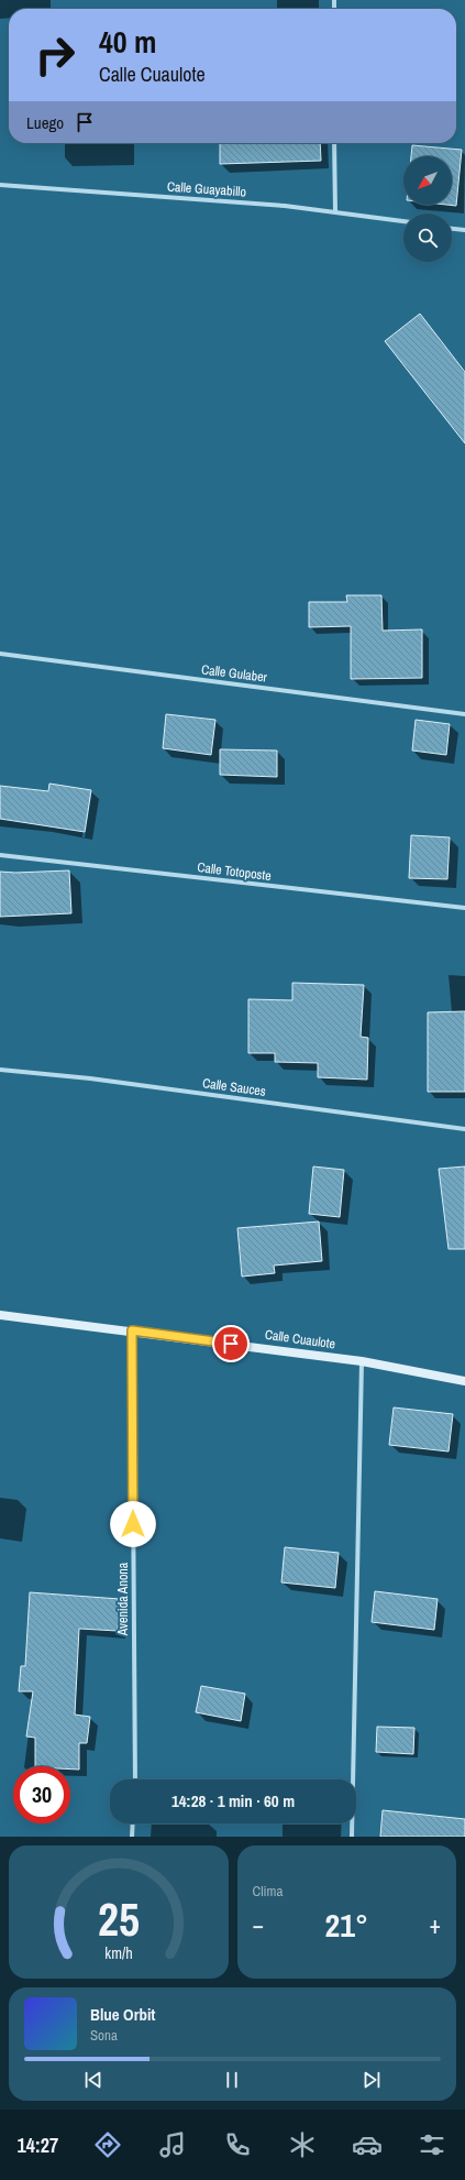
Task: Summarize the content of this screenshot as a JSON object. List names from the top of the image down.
{
  "streets": {
    "street": [
      "Calle Guayabillo",
      "Calle Gulaber",
      "Calle Totoposte",
      "Calle Sauces",
      "Calle Cuaulote",
      "Avenida Anona"
    ]
  },
  "crossings": [
    ["Calle Cuaulote", "Avenida Anona"]
  ],
  "north": "bottom left",
  "page": {
    "turn": ["40 m", "Calle Cuaulote"],
    "then": "Luego",
    "limit": "30",
    "trip": "14:28 · 1 min · 60 m",
    "tile": "Clima",
    "heat": ["−", "21°", "+"],
    "song": ["Blue Orbit", "Sona"],
    "tabs": "14:27",
    "gauge": ["25", "km/h"]
  }
}
